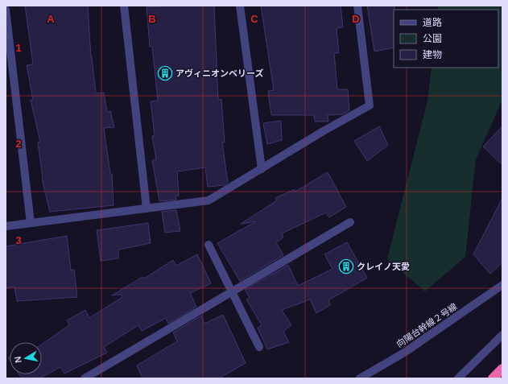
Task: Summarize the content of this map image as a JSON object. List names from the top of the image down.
{
  "streets": {
    "street": ["向陽台幹線２号線"]
  },
  "places": {
    "building": ["アヴィニオンベリーズ", "クレイノ天愛"]
  },
  "legend": ["道路", "公園", "建物"],
  "north": "left",
  "grid": {
    "columns": [
      "A",
      "B",
      "C",
      "D"
    ],
    "rows": ["1", "2", "3"]
  }
}
